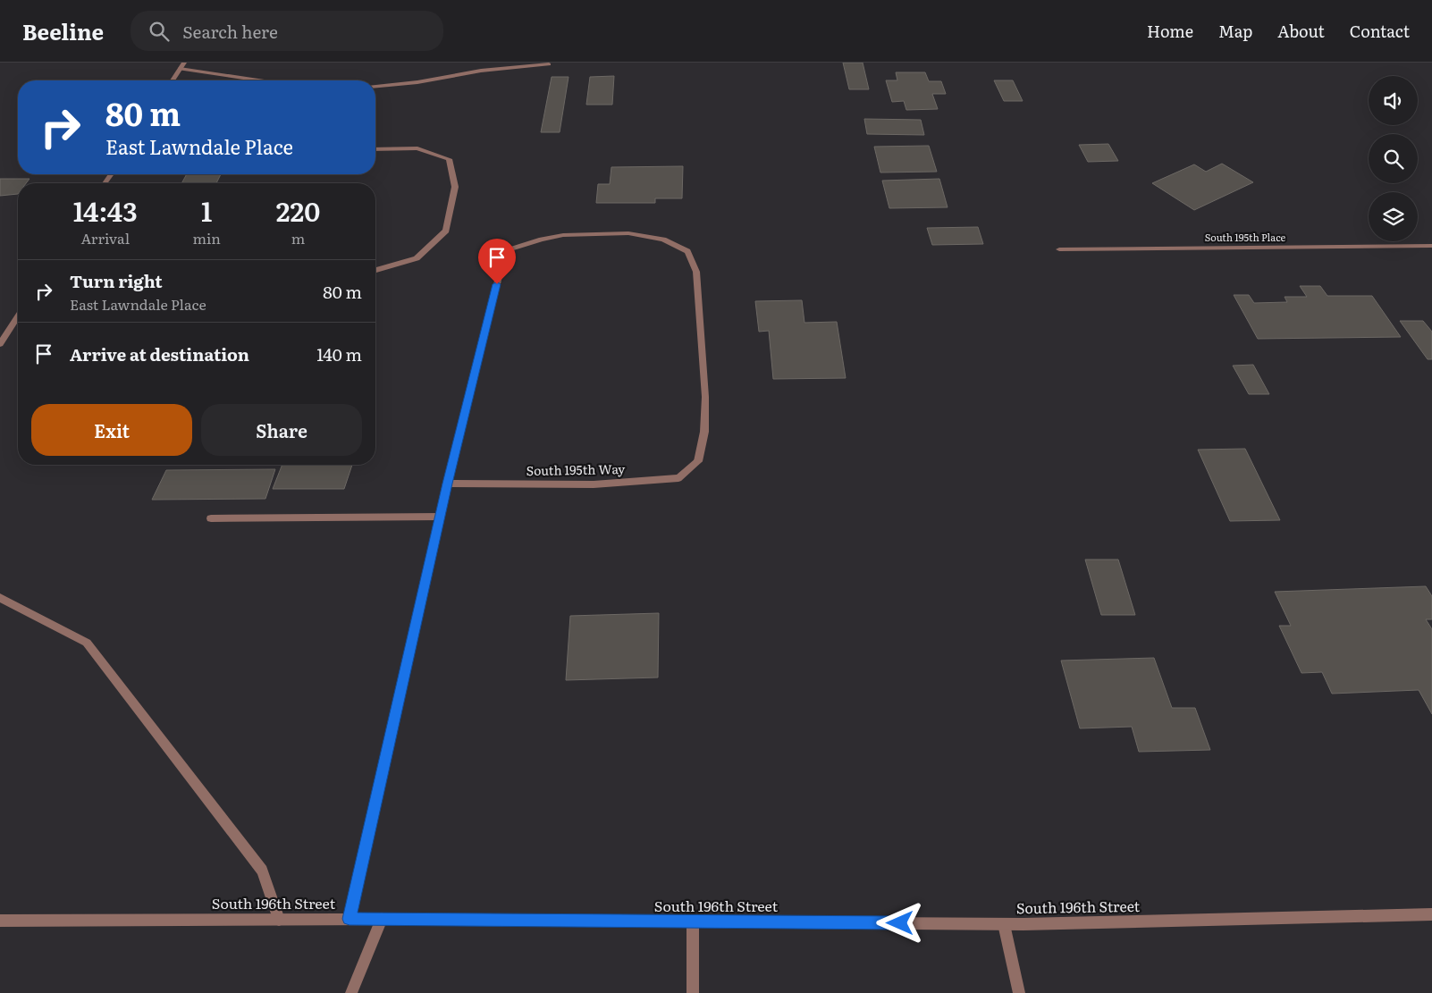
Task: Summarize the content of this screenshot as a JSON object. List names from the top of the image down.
{
  "streets": {
    "street": ["South 195th Place", "South 195th Way", "South 196th Street"]
  },
  "page": {
    "header": "Beeline",
    "search": "Search here",
    "nav": [
      "Home",
      "Map",
      "About",
      "Contact"
    ],
    "turn": ["80 m", "East Lawndale Place"],
    "eta": [
      "14:43",
      "Arrival",
      "1",
      "min",
      "220",
      "m"
    ],
    "list": [
      {
        "name": "Turn right",
        "note": "East Lawndale Place",
        "value": "80 m"
      },
      {
        "name": "Arrive at destination",
        "value": "140 m"
      }
    ],
    "buttons": ["Exit", "Share"]
  }
}
